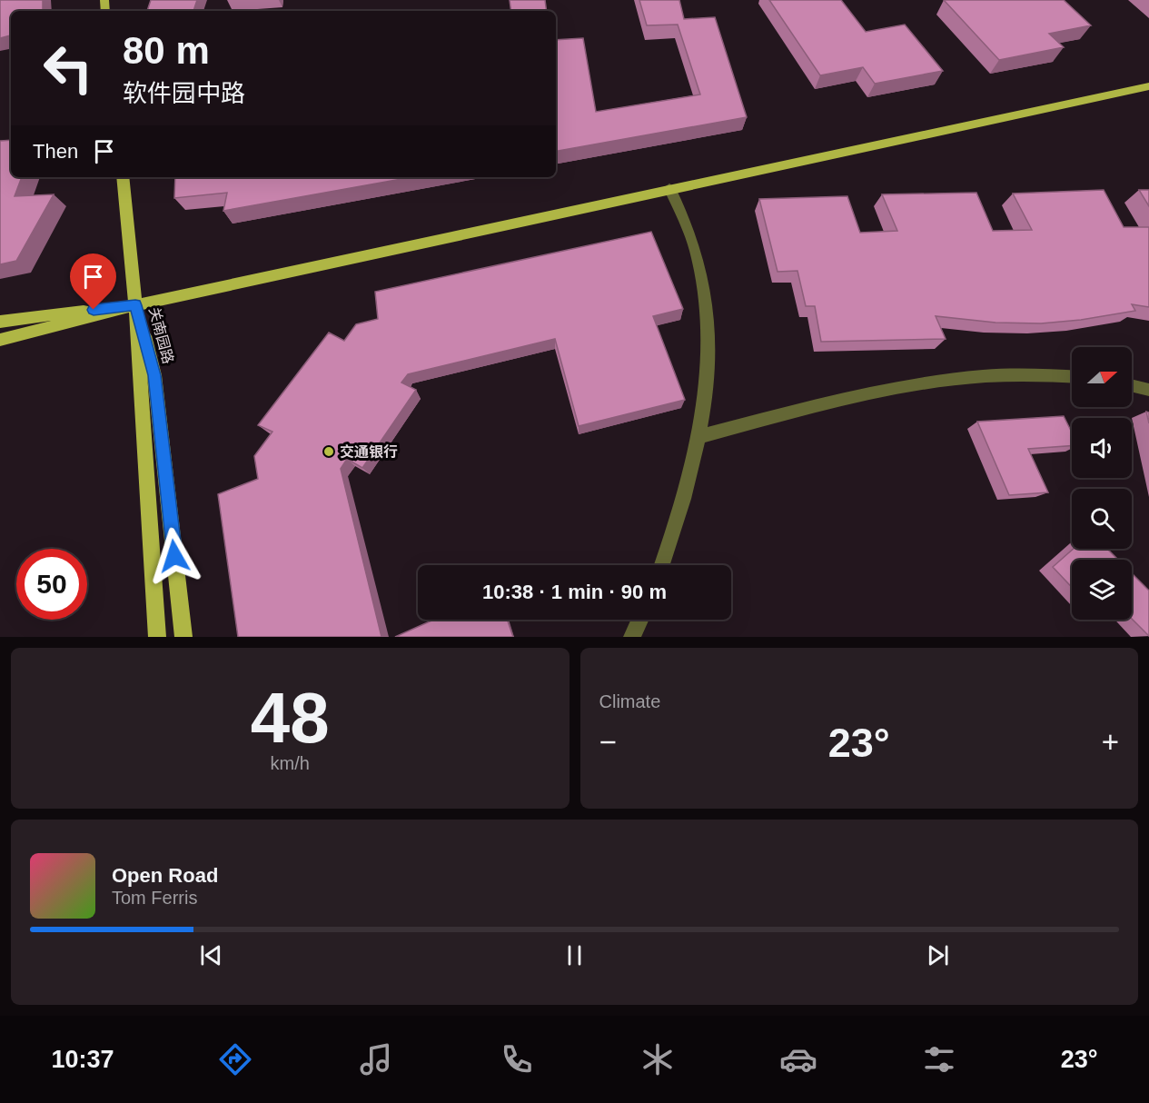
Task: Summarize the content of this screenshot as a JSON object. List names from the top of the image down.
{
  "streets": {
    "main road": ["关南园路"]
  },
  "places": ["交通银行"],
  "north": "right",
  "page": {
    "turn": ["80 m", "软件园中路"],
    "then": "Then",
    "limit": "50",
    "trip": "10:38 · 1 min · 90 m",
    "tile": [
      ["48", "km/h"],
      "Climate"
    ],
    "heat": ["−", "23°", "+"],
    "song": ["Open Road", "Tom Ferris"],
    "tabs": ["10:37", "23°"]
  }
}
